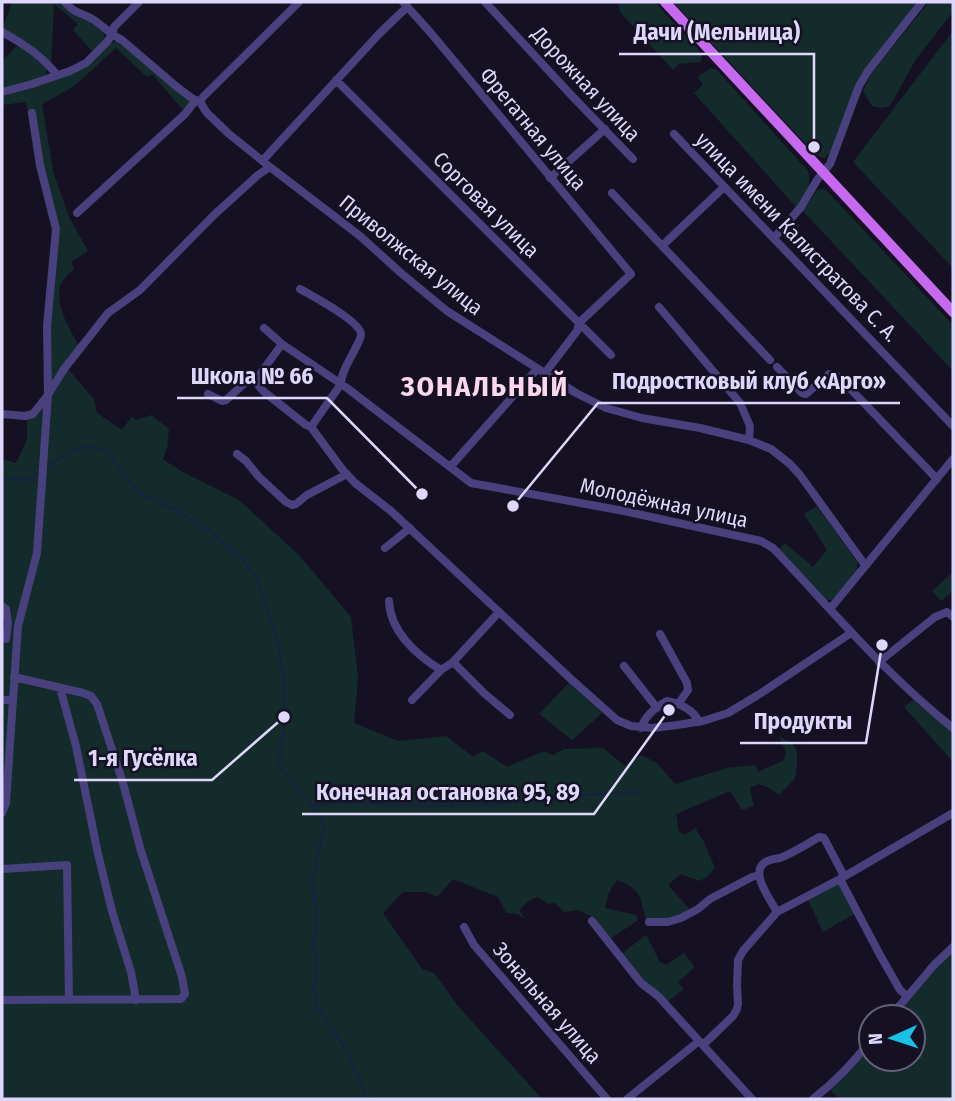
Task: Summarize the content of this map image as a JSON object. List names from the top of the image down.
{
  "streets": {
    "street": [
      "Дорожная улица",
      "Фрегатная улица",
      "Сорговая улица",
      "улица имени Калистратова С. А.",
      "Приволжская улица",
      "Молодёжная улица",
      "Зональная улица"
    ]
  },
  "crossings": [
    ["Фрегатная улица", "Сорговая улица"],
    ["Фрегатная улица", "Приволжская улица"]
  ],
  "districts": ["ЗОНАЛЬНЫЙ"],
  "places": [
    "Дачи (Мельница)",
    "Школа № 66",
    "Подростковый клуб «Арго»",
    "Продукты",
    "Конечная остановка 95, 89",
    "1-я Гусёлка"
  ],
  "north": "left"
}
